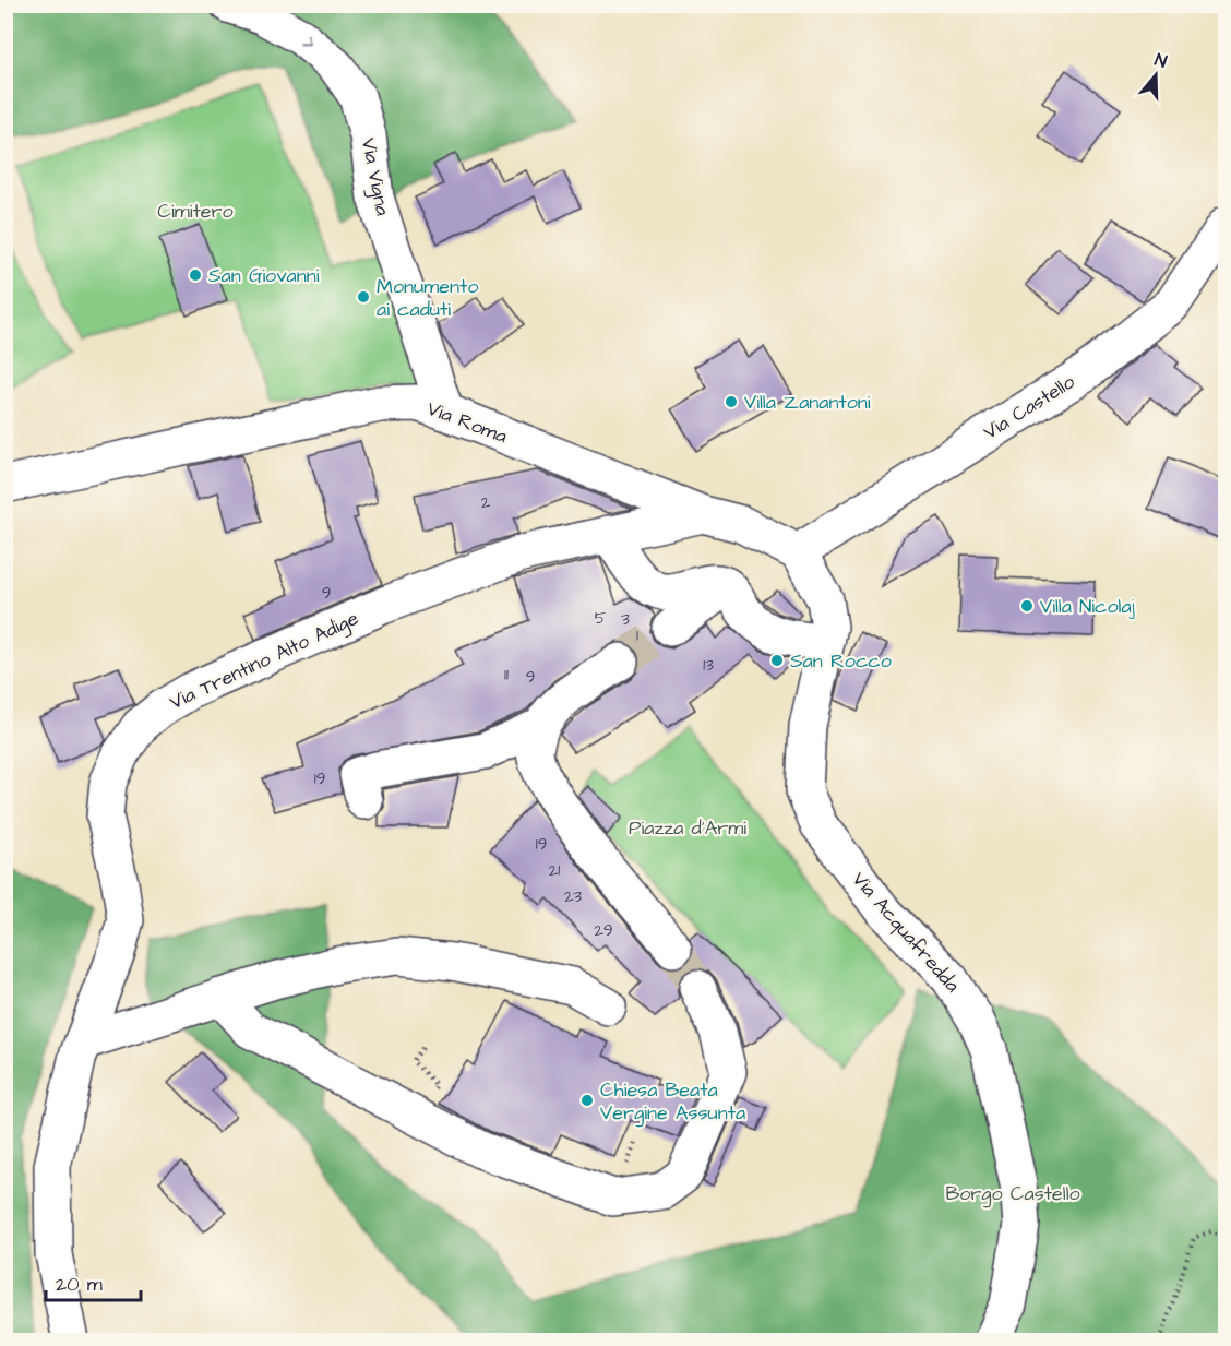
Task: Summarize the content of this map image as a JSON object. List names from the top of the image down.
{
  "streets": {
    "street": [
      "Via Vigna",
      "Via Castello",
      "Via Roma",
      "Via Trentino Alto Adige",
      "Via Acquafredda"
    ]
  },
  "crossings": [
    ["Via Vigna", "Via Roma"],
    ["Via Castello", "Via Roma"],
    ["Via Castello", "Via Acquafredda"],
    ["Via Roma", "Via Trentino Alto Adige"],
    ["Via Roma", "Via Acquafredda"]
  ],
  "one_way": ["Via Vigna"],
  "parks": ["Cimitero", "Piazza d'Armi", "Borgo Castello"],
  "places": [
    "San Giovanni",
    "Monumento ai caduti",
    "Villa Zanantoni",
    "Villa Nicolaj",
    "San Rocco",
    "Chiesa Beata Vergine Assunta"
  ],
  "house_numbers": [
    "2",
    "9",
    "5",
    "3",
    "1",
    "13",
    "11",
    "9",
    "19",
    "19",
    "21",
    "23",
    "29"
  ],
  "scale_bar": "20 m",
  "north": "top"
}
